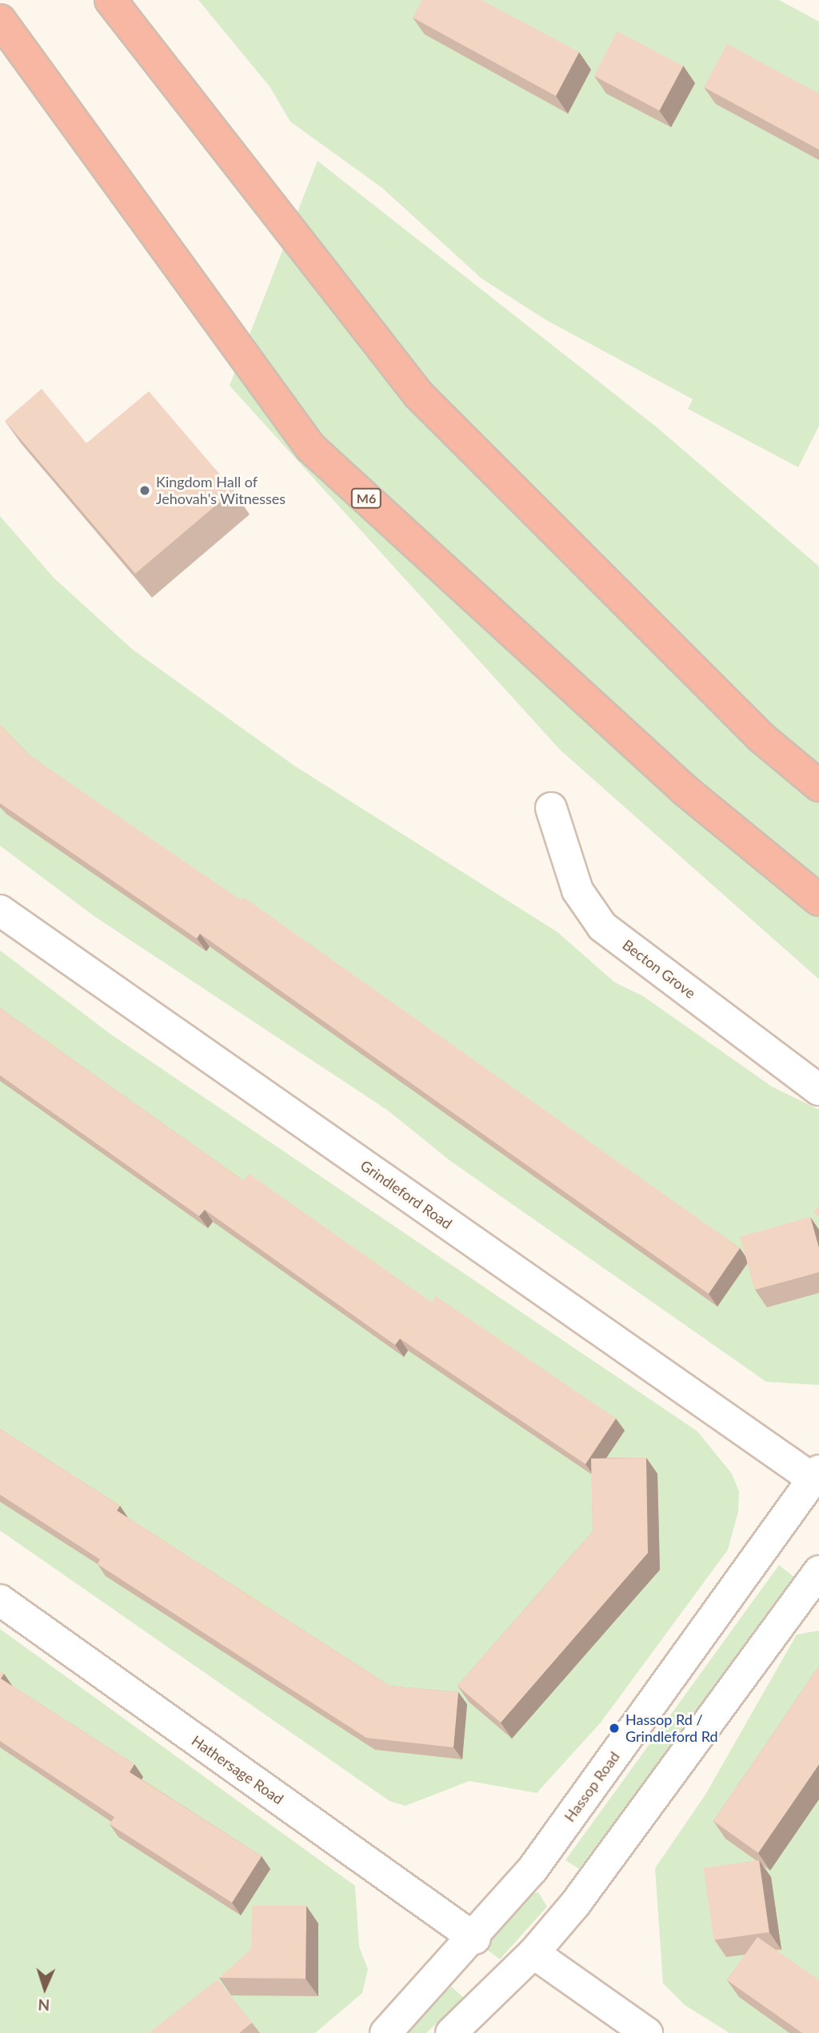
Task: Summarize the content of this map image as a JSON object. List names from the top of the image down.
{
  "streets": {
    "highway": ["M6"],
    "street": [
      "Becton Grove",
      "Grindleford Road",
      "Hathersage Road",
      "Hassop Road"
    ]
  },
  "crossings": [
    ["Grindleford Road", "Hassop Road"],
    ["Hathersage Road", "Hassop Road"]
  ],
  "places": ["Kingdom Hall of Jehovah's Witnesses", "Hassop Rd / Grindleford Rd"],
  "north": "bottom"
}
